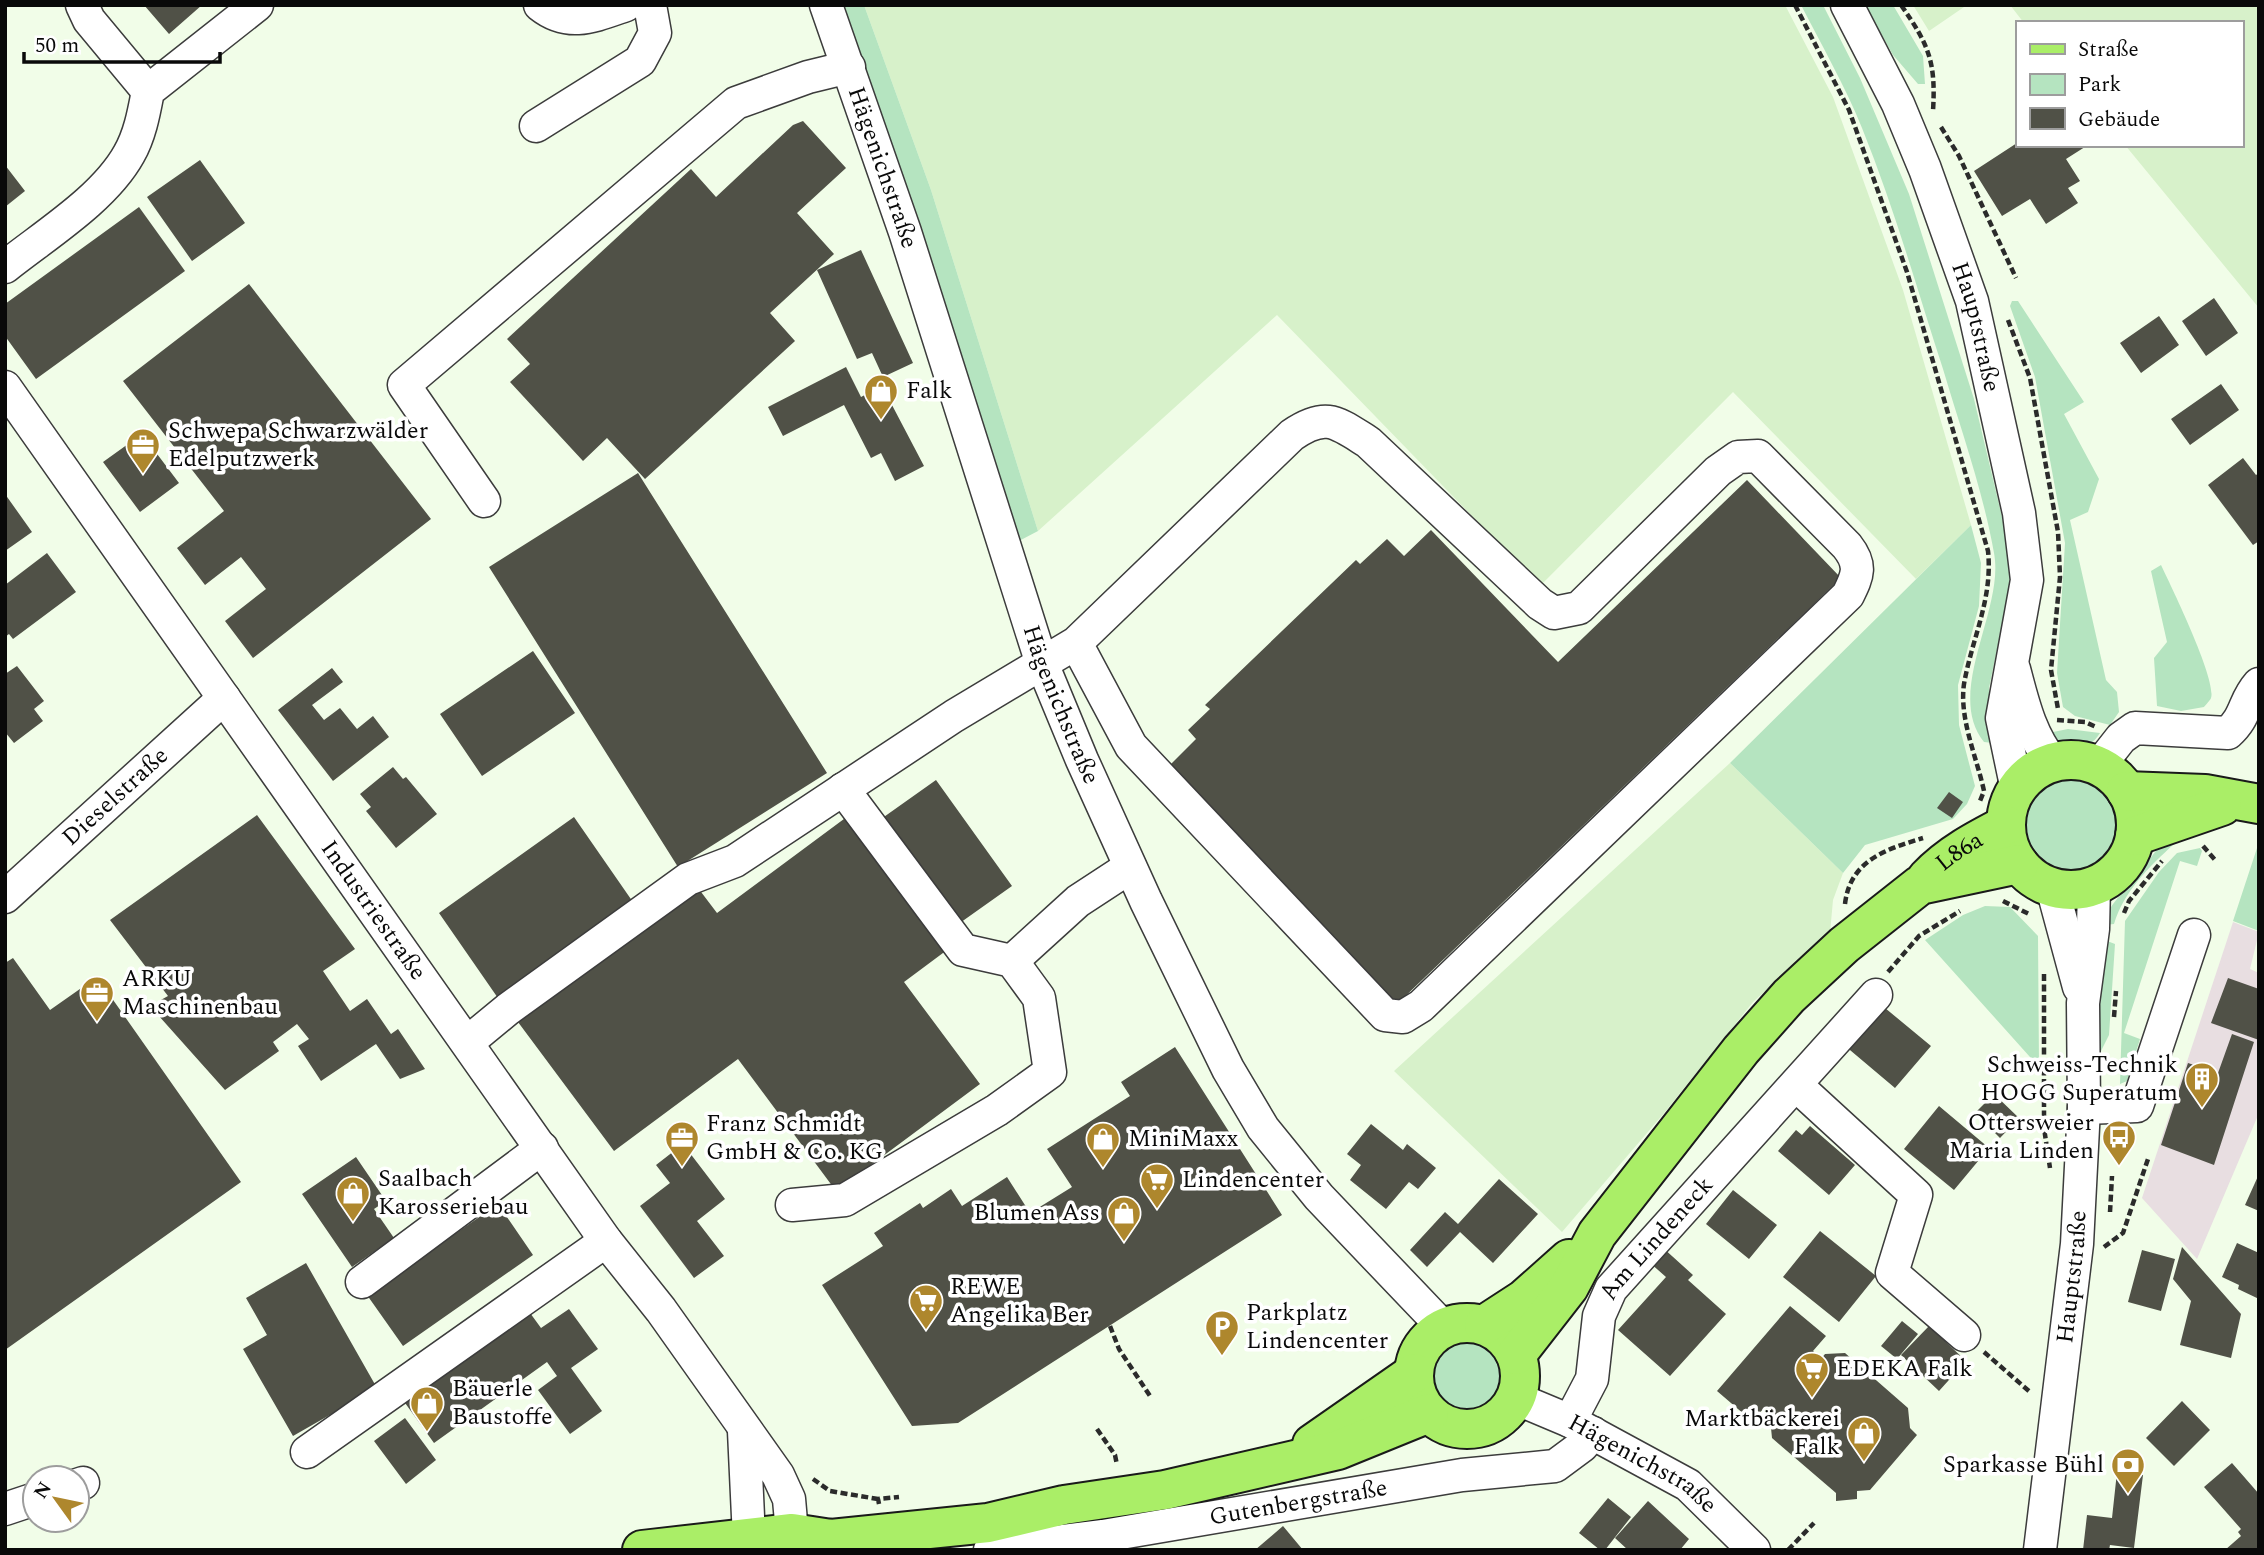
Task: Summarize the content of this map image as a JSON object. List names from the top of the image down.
{
  "streets": {
    "main road": ["L86a"],
    "street": [
      "Hägenichstraße",
      "Hauptstraße",
      "Dieselstraße",
      "Industriestraße",
      "Am Lindeneck",
      "Gutenbergstraße"
    ]
  },
  "crossings": [
    ["Hägenichstraße", "Am Lindeneck"],
    ["Hägenichstraße", "Gutenbergstraße"],
    ["Hauptstraße", "L86a"],
    ["Dieselstraße", "Industriestraße"],
    ["Am Lindeneck", "Gutenbergstraße"]
  ],
  "places": {
    "shop": [
      "Falk",
      "MiniMaxx",
      "Saalbach Karosseriebau",
      "Blumen Ass",
      "Bäuerle Baustoffe",
      "Marktbäckerei Falk"
    ],
    "office": ["Schwepa Schwarzwälder Edelputzwerk", "ARKU Maschinenbau", "Franz Schmidt GmbH & Co. KG"],
    "building": ["Schweiss-Technik HOGG Superatum"],
    "bus stop": ["Ottersweier Maria Linden"],
    "supermarket": ["Lindencenter", "REWE Angelika Ber", "EDEKA Falk"],
    "parking": ["Parkplatz Lindencenter"],
    "bank": ["Sparkasse Bühl"]
  },
  "legend": ["Straße", "Park", "Gebäude"],
  "scale_bar": "50 m",
  "north": "top left"
}
